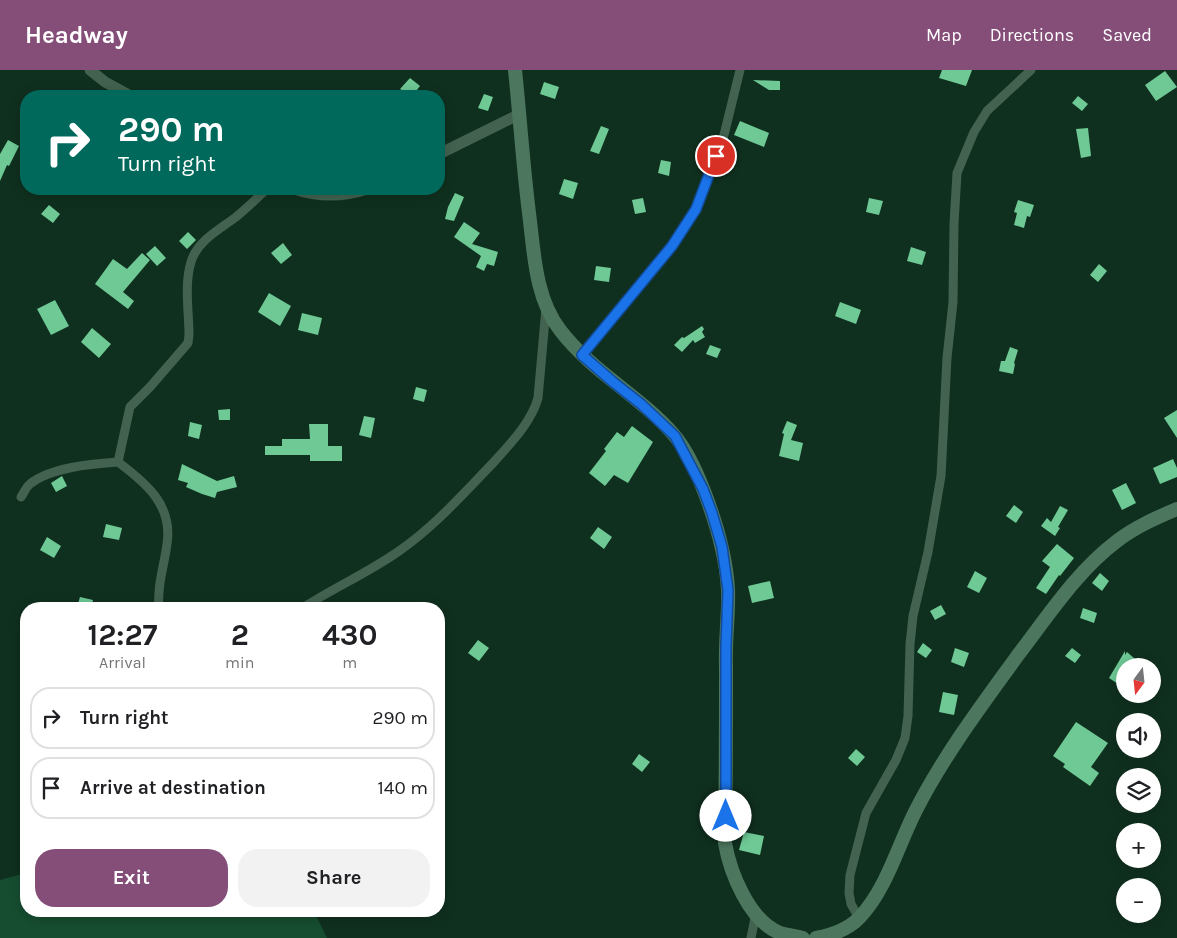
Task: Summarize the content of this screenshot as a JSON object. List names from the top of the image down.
{
  "north": "bottom",
  "page": {
    "header": "Headway",
    "nav": ["Map", "Directions", "Saved"],
    "turn": ["290 m", "Turn right"],
    "eta": [
      "12:27",
      "Arrival",
      "2",
      "min",
      "430",
      "m"
    ],
    "map_buttons": ["+", "−"],
    "list": [
      {
        "name": "Turn right",
        "value": "290 m"
      },
      {
        "name": "Arrive at destination",
        "value": "140 m"
      }
    ],
    "buttons": ["Exit", "Share"]
  }
}
